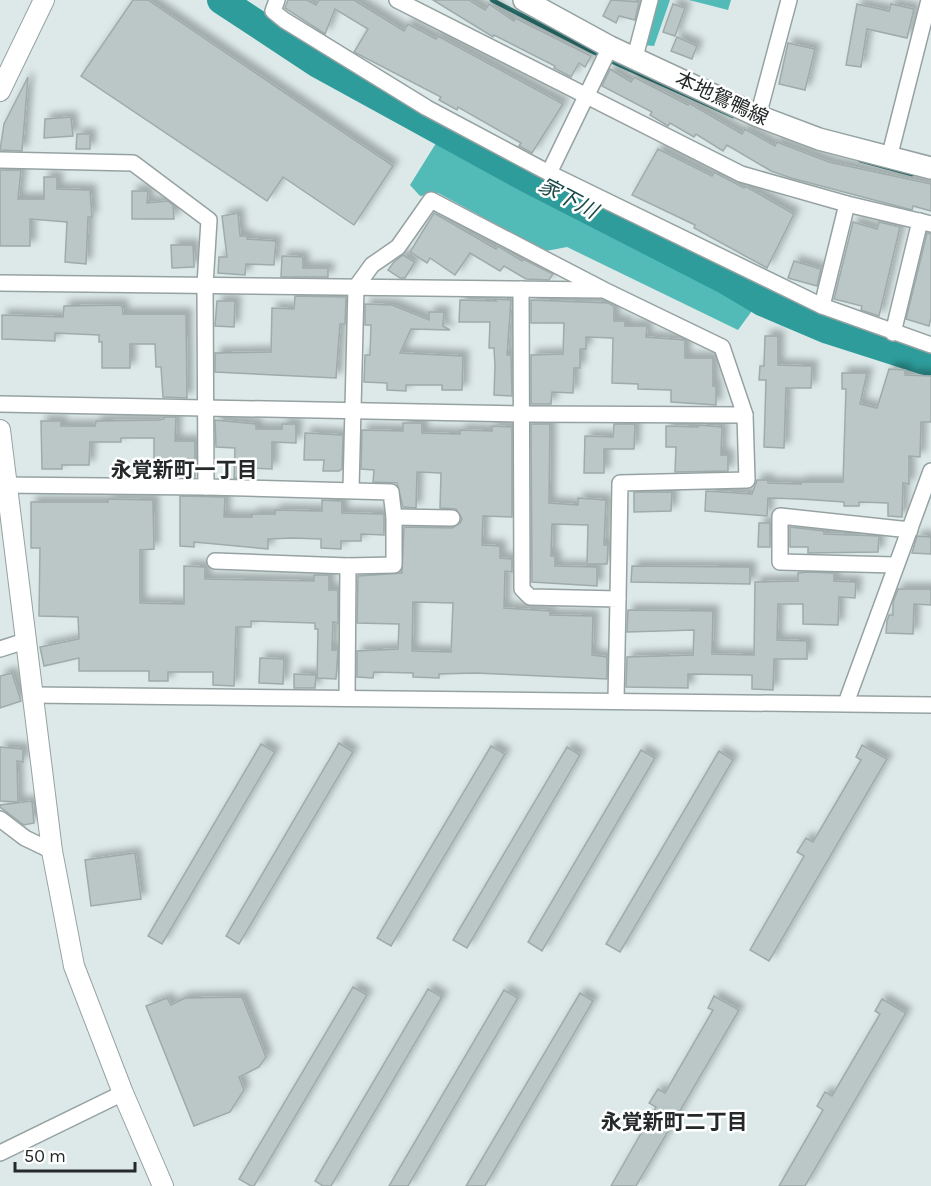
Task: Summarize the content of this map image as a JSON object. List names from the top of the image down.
{
  "streets": {
    "main road": ["本地鴛鴨線"]
  },
  "districts": ["永覚新町一丁目", "永覚新町二丁目"],
  "water": ["家下川"],
  "scale_bar": "50 m"
}
